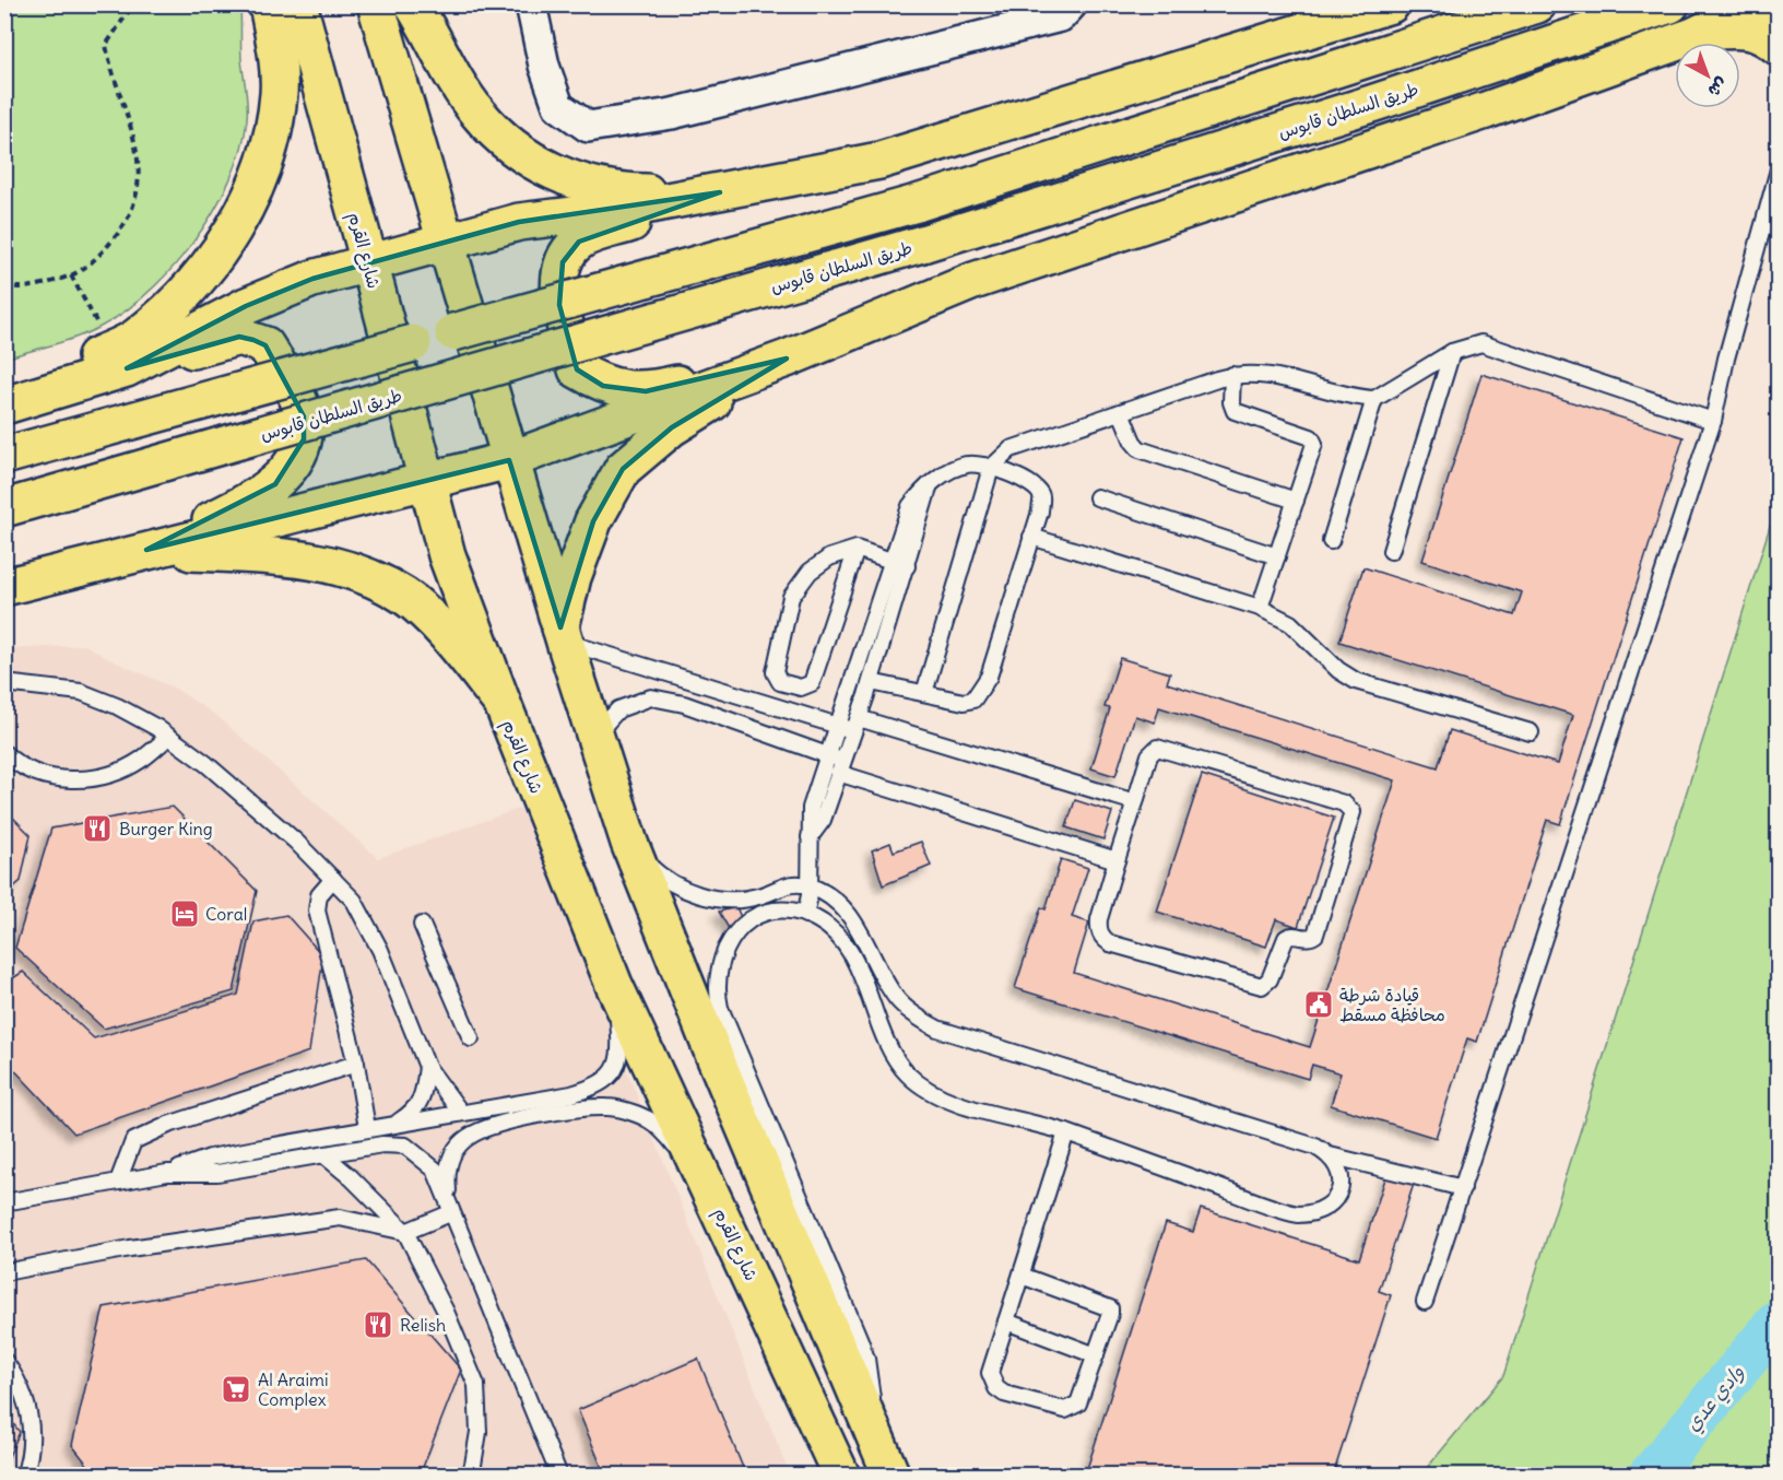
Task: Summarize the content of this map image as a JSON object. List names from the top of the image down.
{
  "streets": {
    "main road": ["طريق السلطان قابوس", "شارع القرم"]
  },
  "water": ["وادي عدي"],
  "places": {
    "restaurant": ["Burger King", "Relish"],
    "hotel": ["Coral"],
    "public building": ["قيادة شرطة محافظة مسقط"],
    "supermarket": ["Al Araimi Complex"]
  },
  "north": "bottom right"
}
